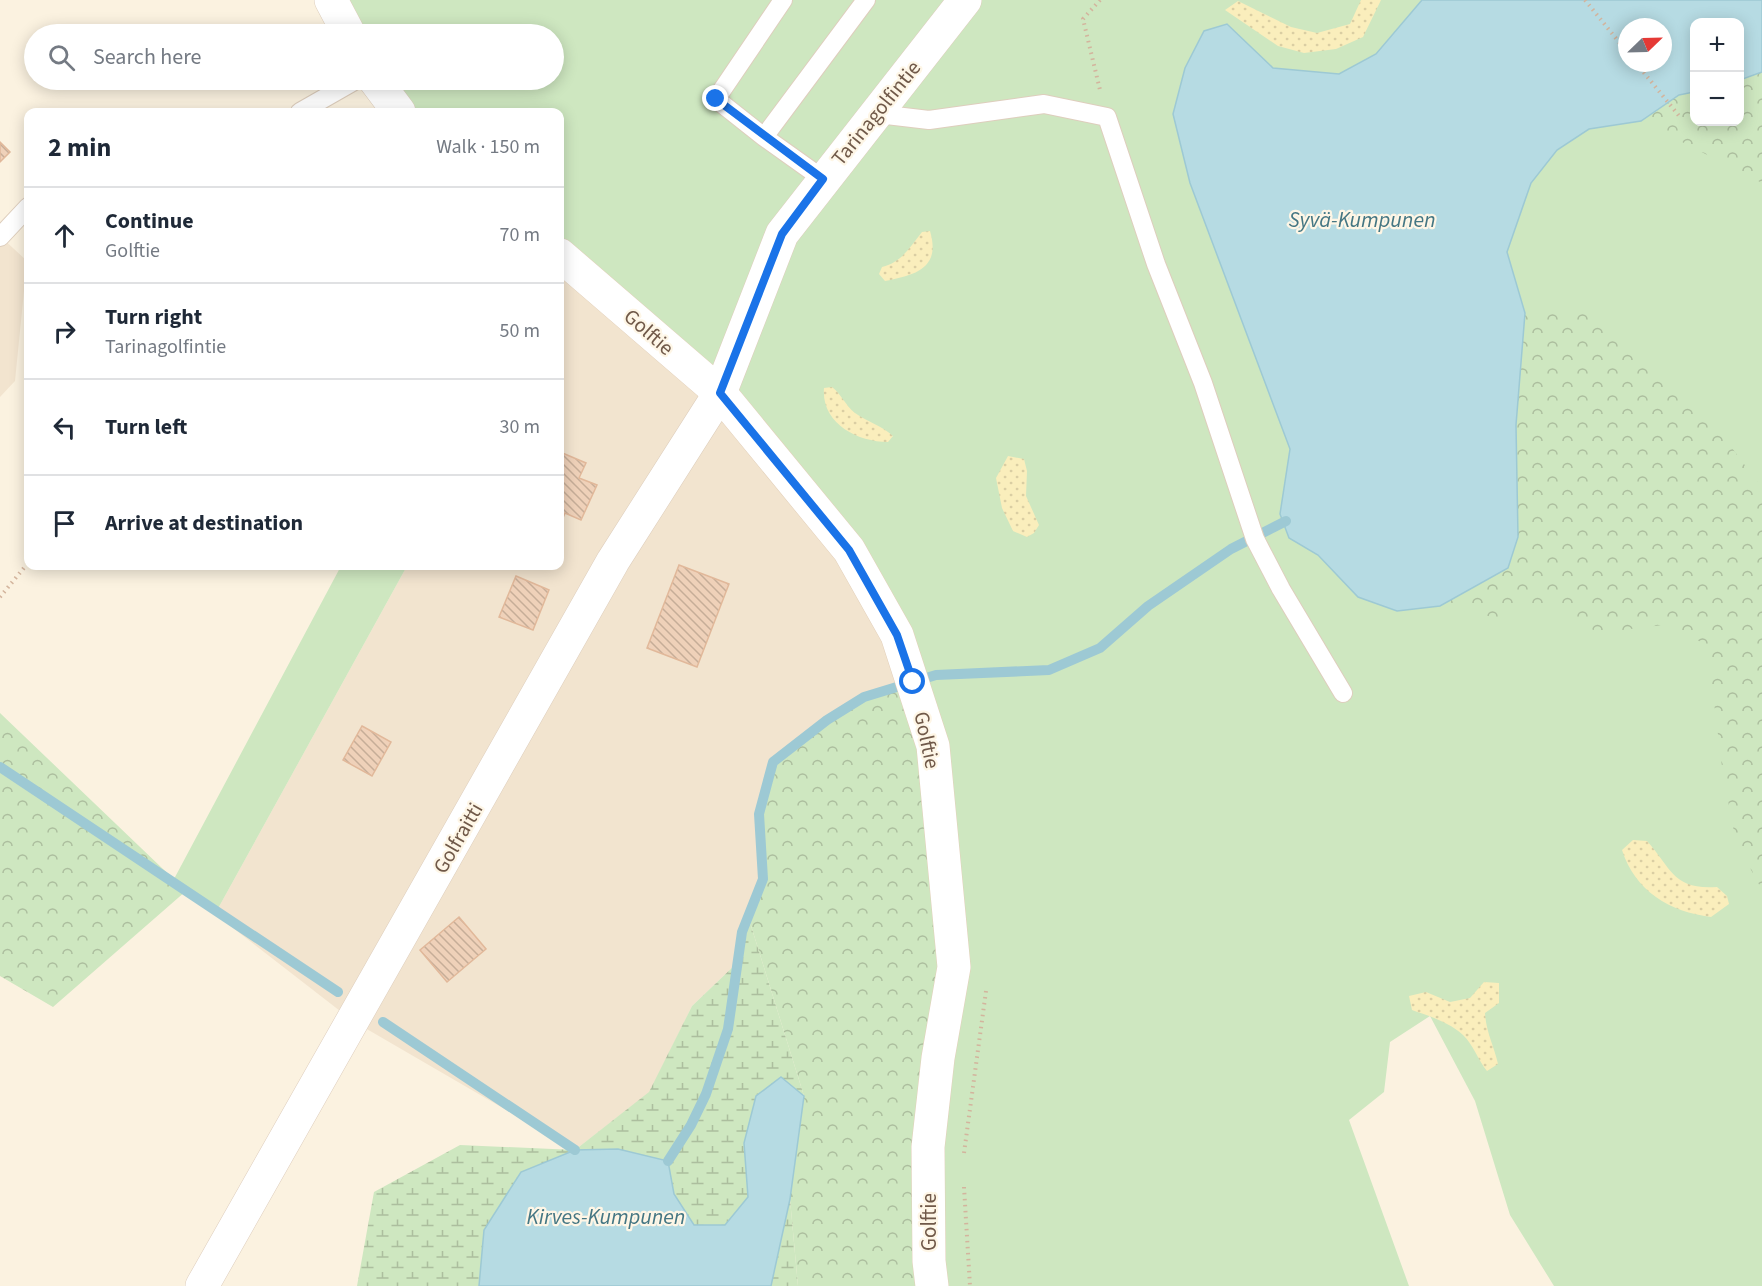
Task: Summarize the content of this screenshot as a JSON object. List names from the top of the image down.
{
  "streets": {
    "street": ["Tarinagolfintie", "Golftie", "Golfraitti"]
  },
  "crossings": [
    ["Tarinagolfintie", "Golftie"],
    ["Tarinagolfintie", "Golfraitti"],
    ["Golftie", "Golfraitti"]
  ],
  "water": ["Syvä-Kumpunen", "Kirves-Kumpunen"],
  "north": "top right",
  "page": {
    "map_buttons": ["+", "−"],
    "search": "Search here",
    "heading": ["2 min", "Walk · 150 m"],
    "list": [
      ["Continue", "Golftie", "70 m"],
      ["Turn right", "Tarinagolfintie", "50 m"],
      ["Turn left", "30 m"],
      "Arrive at destination"
    ]
  }
}
